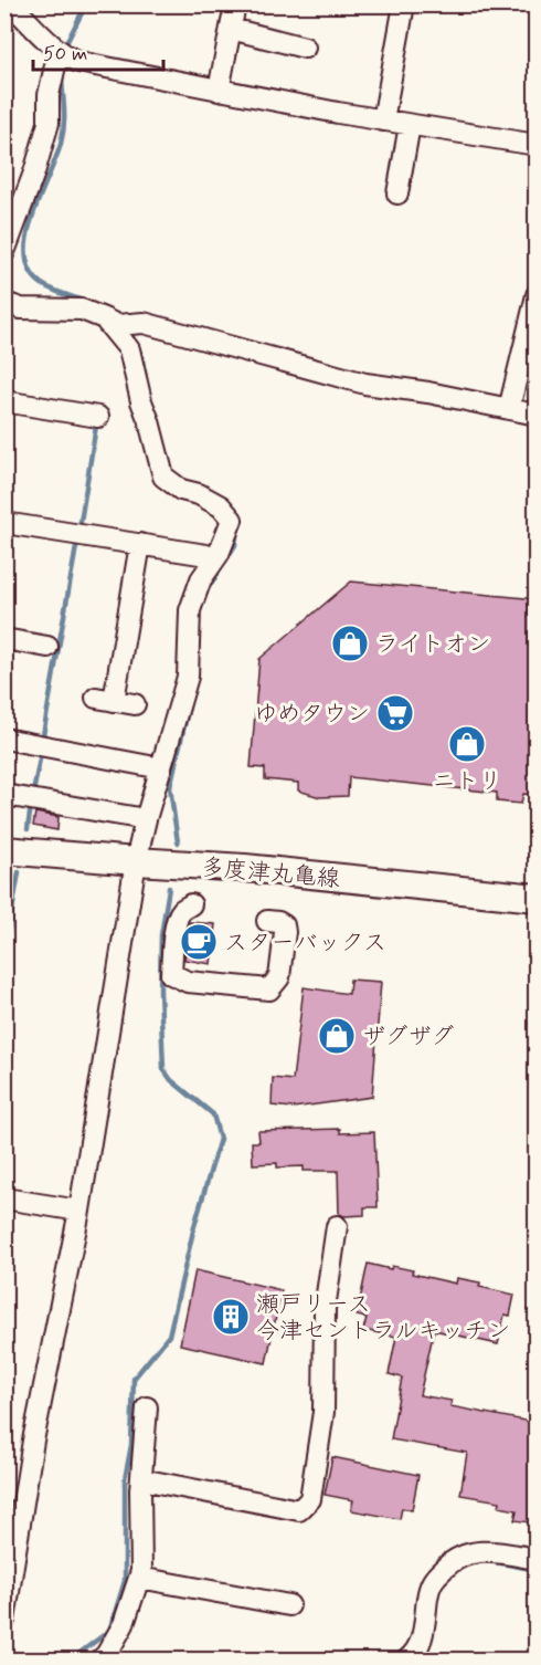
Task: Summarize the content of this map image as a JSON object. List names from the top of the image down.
{
  "streets": {
    "main road": ["多度津丸亀線"]
  },
  "places": {
    "shop": ["ライトオン", "ニトリ", "ザグザグ"],
    "supermarket": ["ゆめタウン"],
    "cafe": ["スターバックス"],
    "building": ["瀬戸リース 今津セントラルキッチン"]
  },
  "scale_bar": "50 m"
}
